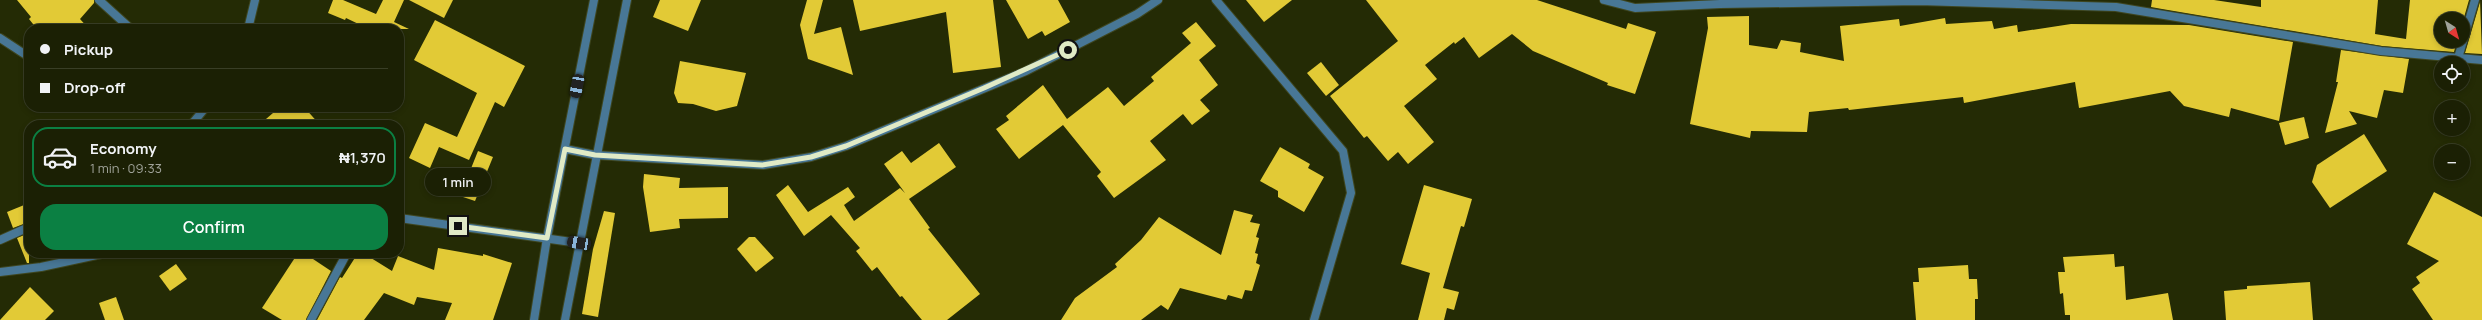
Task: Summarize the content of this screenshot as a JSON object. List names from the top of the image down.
{
  "north": "bottom right",
  "page": {
    "map_buttons": ["+", "−"],
    "banner": ["Pickup", "Drop-off"],
    "list": [
      {
        "name": "Economy",
        "note": "1 min · 09:33",
        "value": "₦1,370"
      }
    ],
    "bubble": "1 min",
    "buttons": "Confirm"
  }
}
